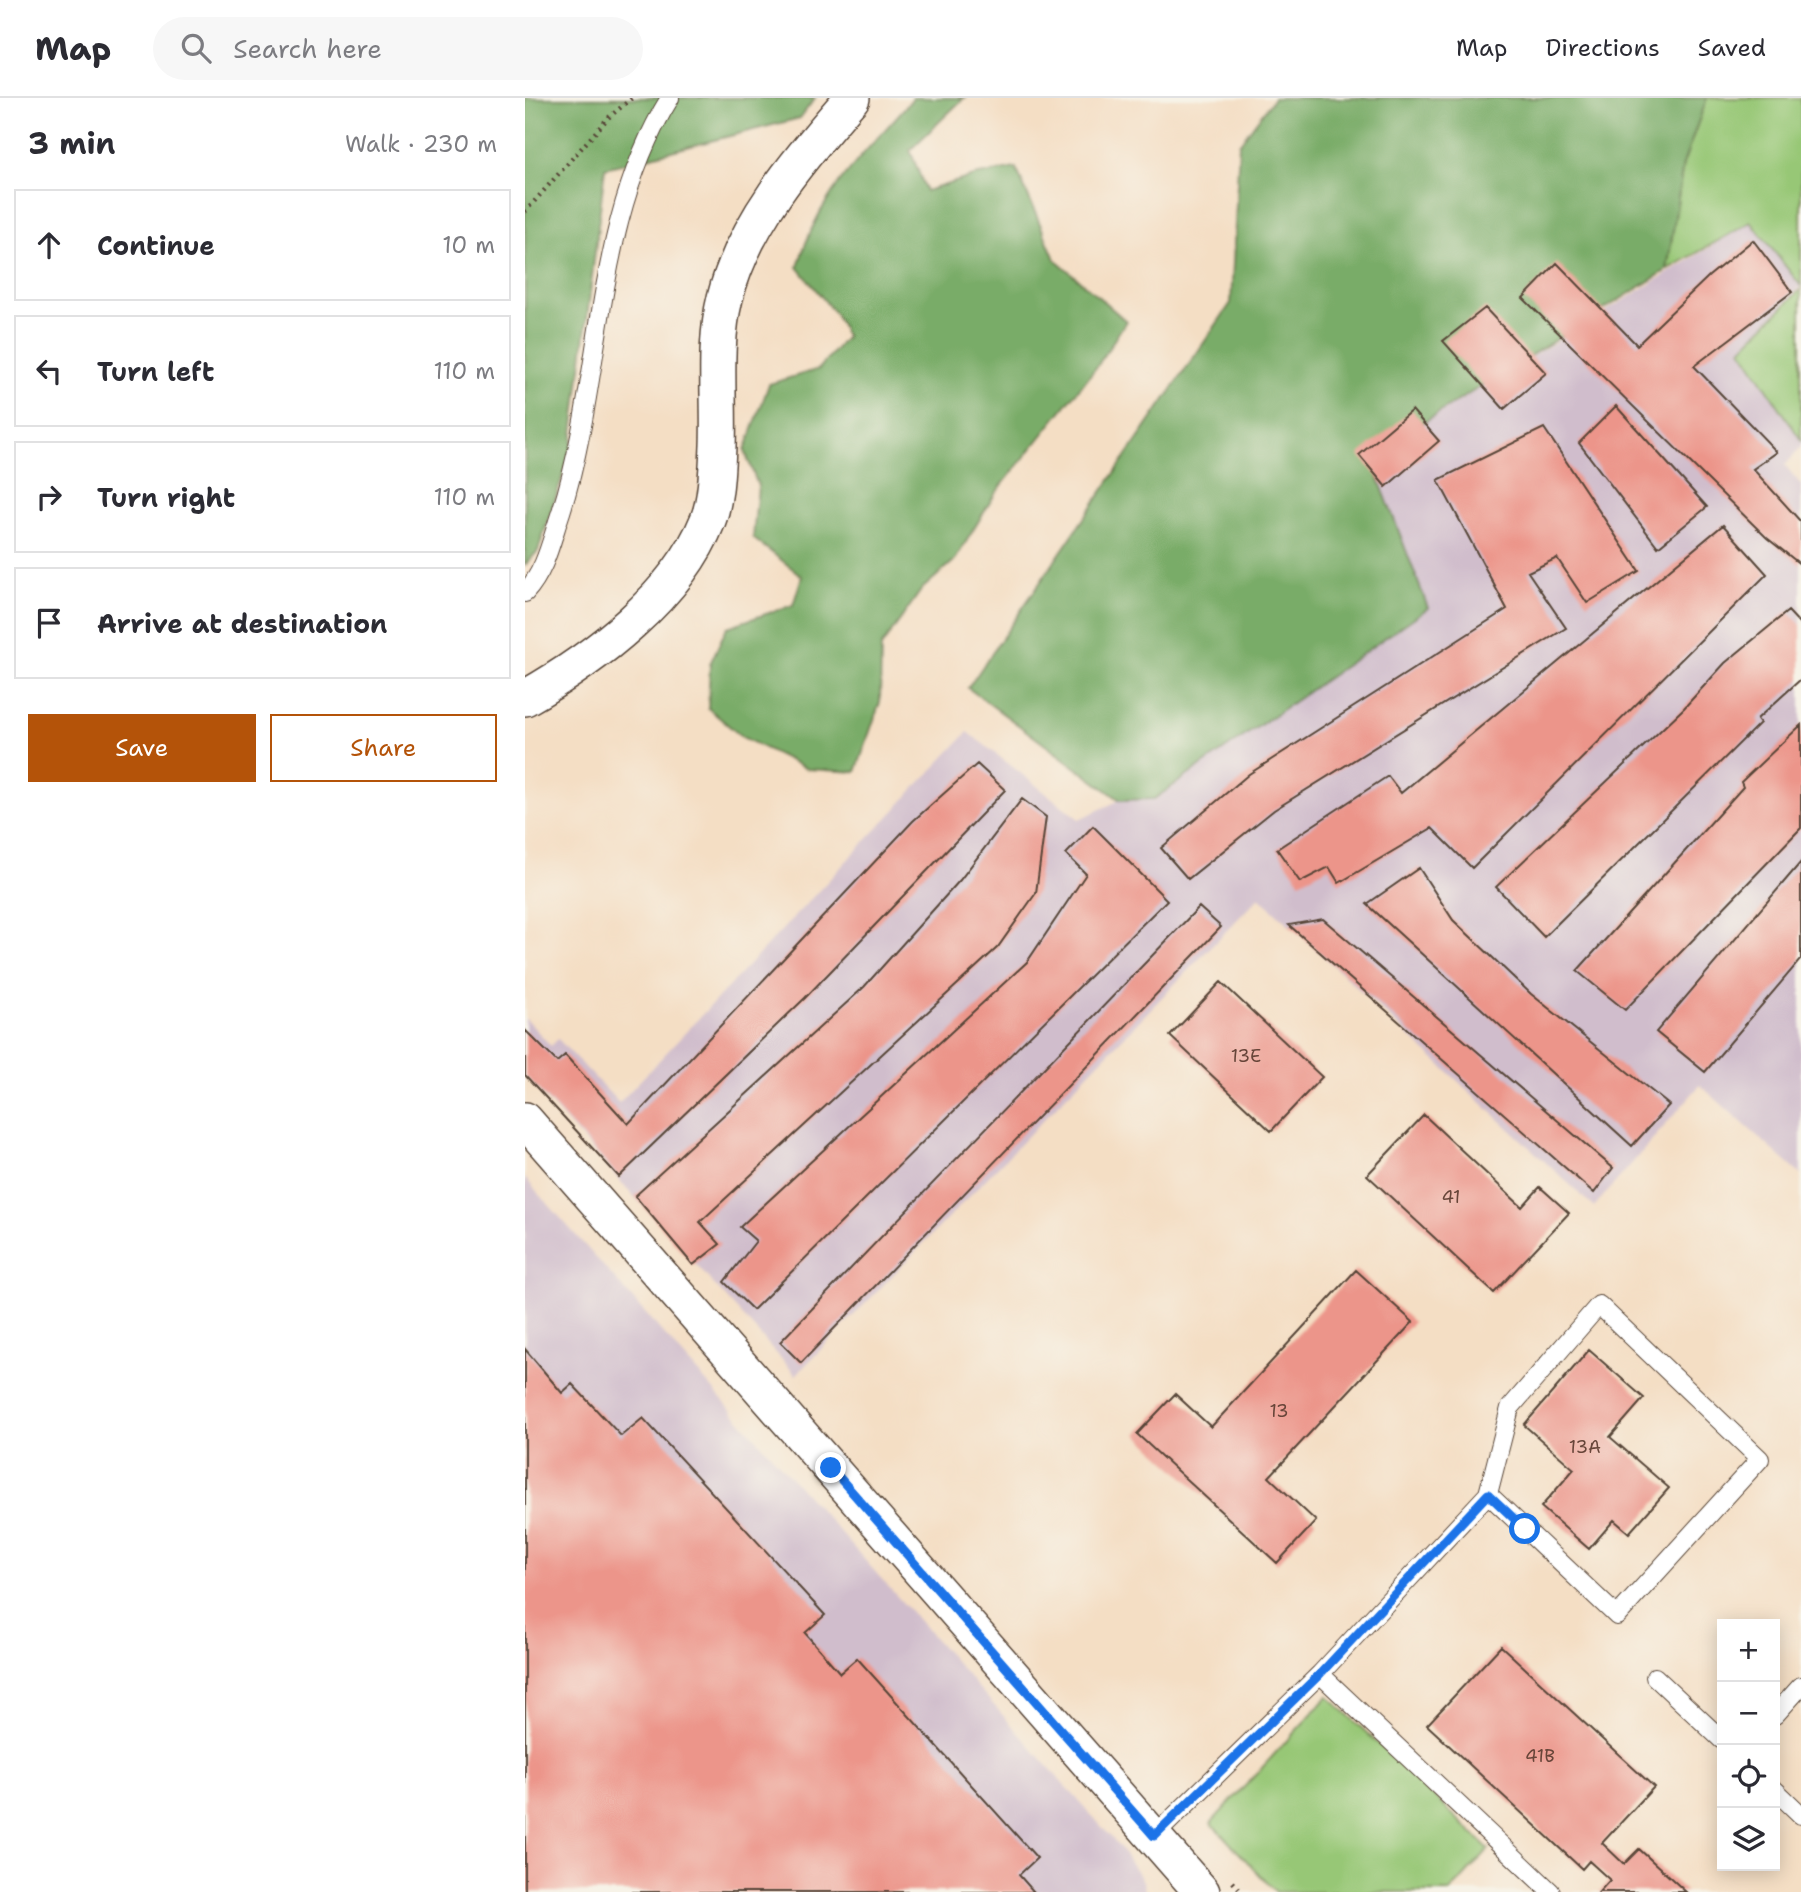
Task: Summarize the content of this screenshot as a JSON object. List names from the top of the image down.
{
  "house_numbers": [
    "13Е",
    "41",
    "13",
    "13А",
    "41В"
  ],
  "page": {
    "header": "Map",
    "search": "Search here",
    "nav": ["Map", "Directions", "Saved"],
    "heading": ["3 min", "Walk · 230 m"],
    "list": [
      ["Continue", "10 m"],
      ["Turn left", "110 m"],
      ["Turn right", "110 m"],
      "Arrive at destination"
    ],
    "buttons": ["Save", "Share"],
    "map_buttons": ["+", "−"]
  }
}
